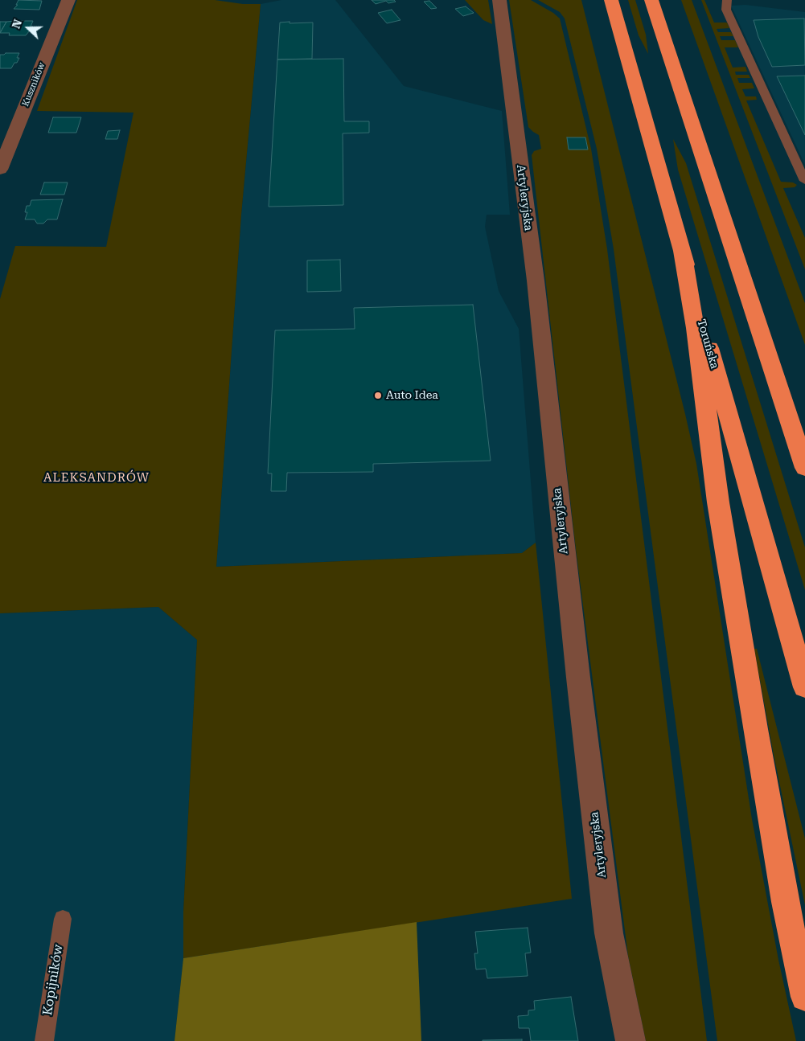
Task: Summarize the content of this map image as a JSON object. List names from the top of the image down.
{
  "streets": {
    "highway": ["Toruńska"],
    "street": ["Kuszników", "Artyleryjska"],
    "lane": ["Kopijników"]
  },
  "districts": ["ALEKSANDRÓW"],
  "places": ["Auto Idea"],
  "north": "left"
}
